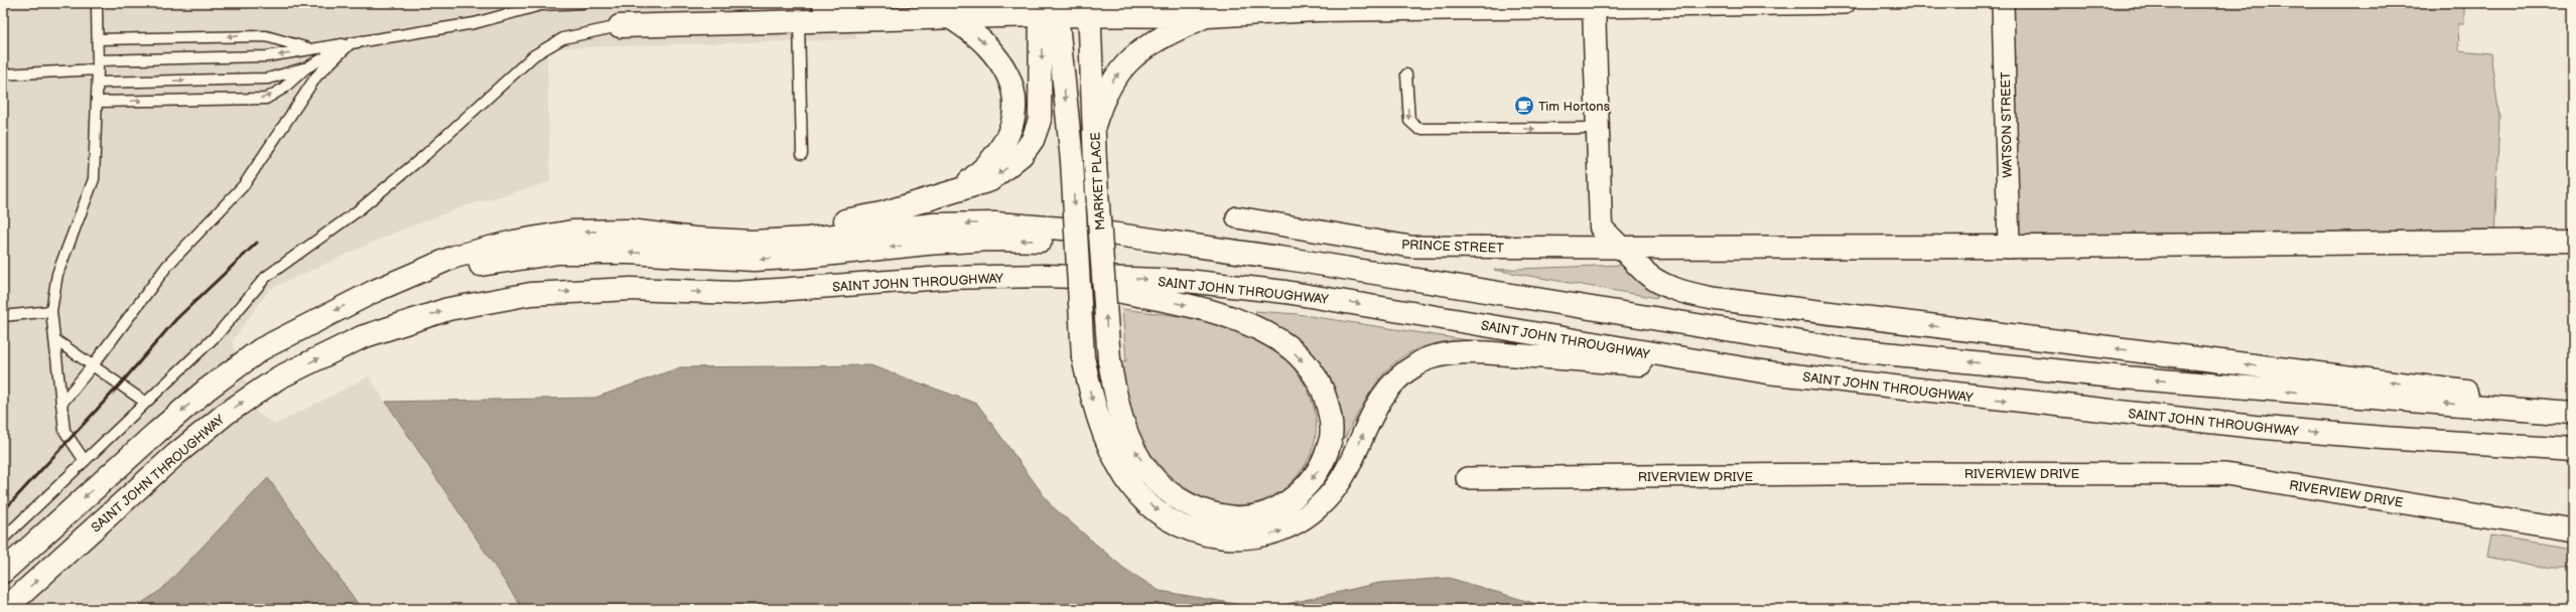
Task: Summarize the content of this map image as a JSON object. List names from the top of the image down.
{
  "streets": {
    "main road": ["MARKET PLACE", "SAINT JOHN THROUGHWAY"],
    "street": ["WATSON STREET", "PRINCE STREET", "RIVERVIEW DRIVE"]
  },
  "crossings": [
    ["MARKET PLACE", "SAINT JOHN THROUGHWAY"]
  ],
  "places": {
    "cafe": ["Tim Hortons"]
  }
}
